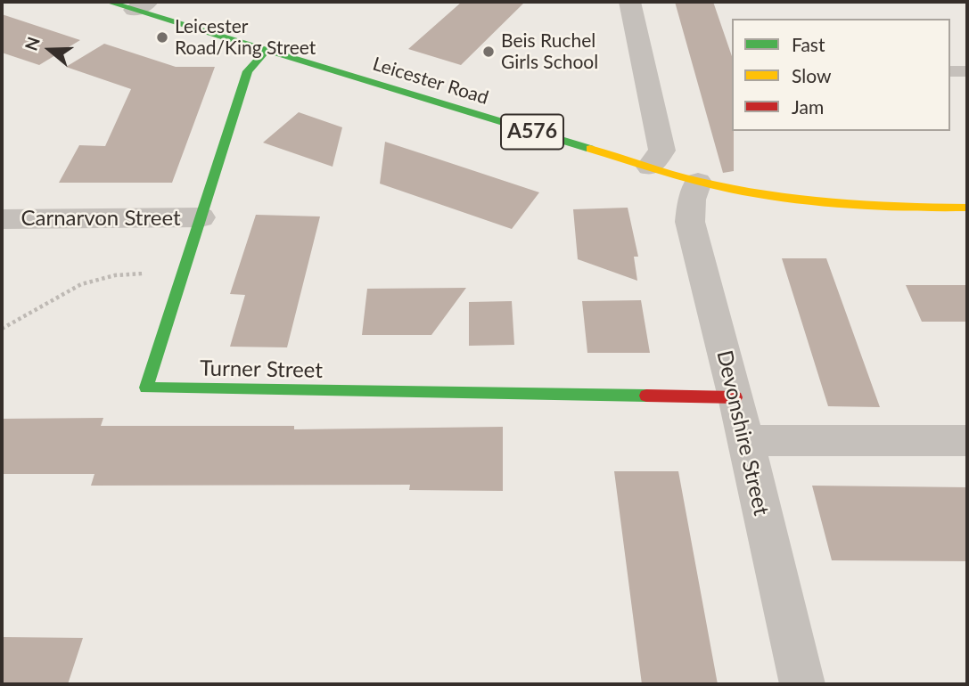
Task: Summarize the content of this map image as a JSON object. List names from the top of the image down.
{
  "streets": {
    "main road": ["Leicester Road", "A576", "Turner Street"],
    "street": ["Carnarvon Street", "Devonshire Street"]
  },
  "crossings": [
    ["Leicester Road", "Turner Street"],
    ["Leicester Road", "Devonshire Street"],
    ["Carnarvon Street", "Turner Street"],
    ["Turner Street", "Devonshire Street"]
  ],
  "places": ["Leicester Road/King Street", "Beis Ruchel Girls School"],
  "legend": ["Fast", "Slow", "Jam"],
  "north": "left"
}
